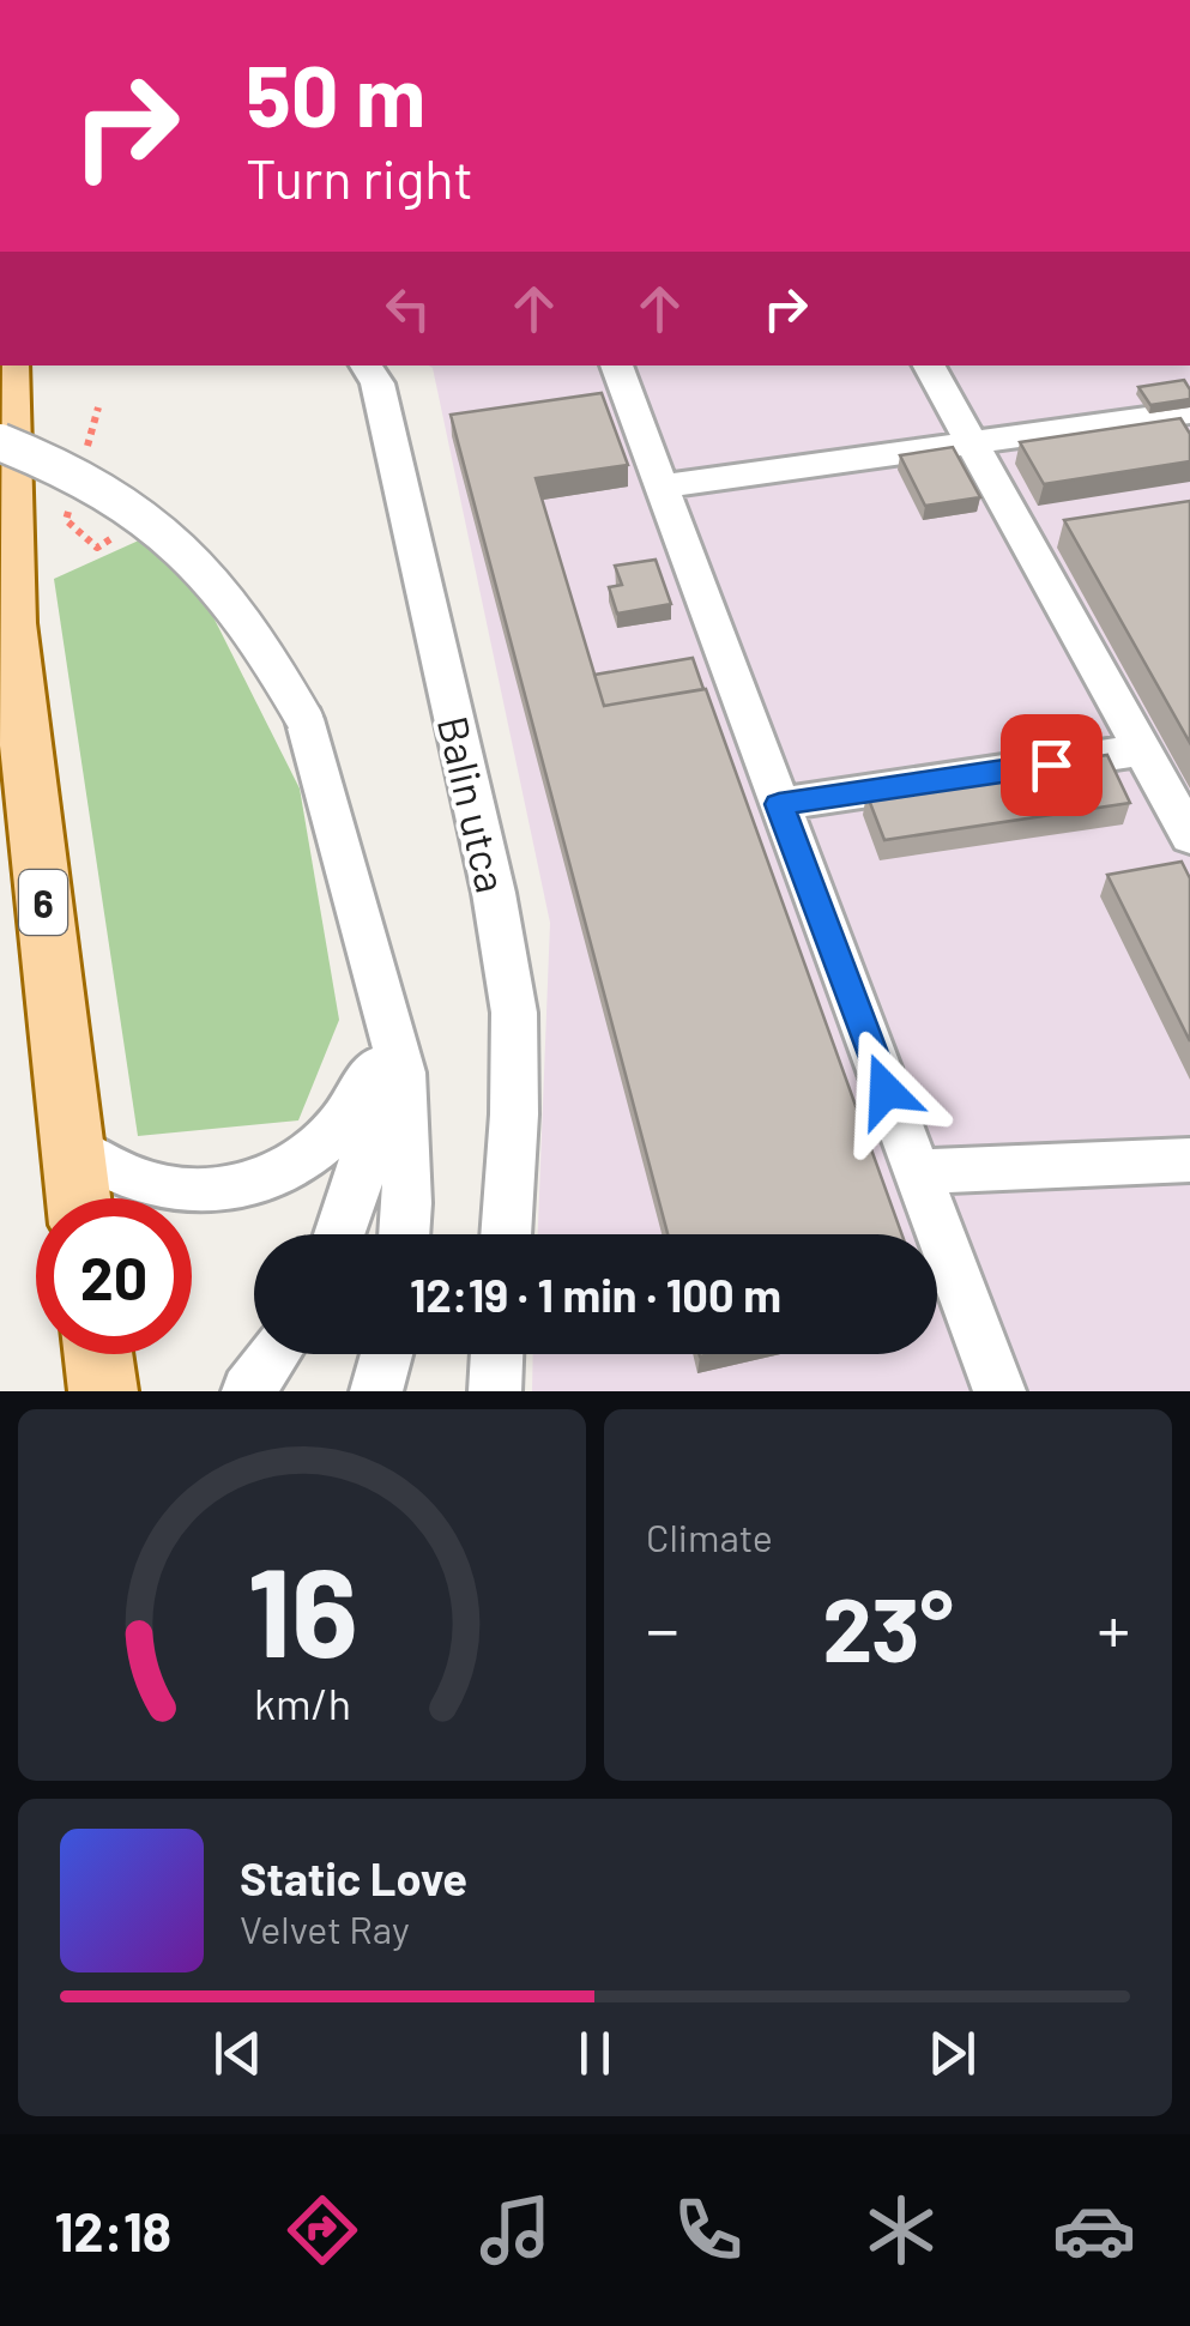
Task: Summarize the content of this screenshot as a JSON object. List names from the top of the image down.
{
  "streets": {
    "main road": ["6"],
    "street": ["Balin utca"]
  },
  "page": {
    "turn": ["50 m", "Turn right"],
    "limit": "20",
    "trip": "12:19 · 1 min · 100 m",
    "tile": "Climate",
    "heat": ["−", "23°", "+"],
    "song": ["Static Love", "Velvet Ray"],
    "tabs": "12:18",
    "gauge": ["16", "km/h"]
  }
}
